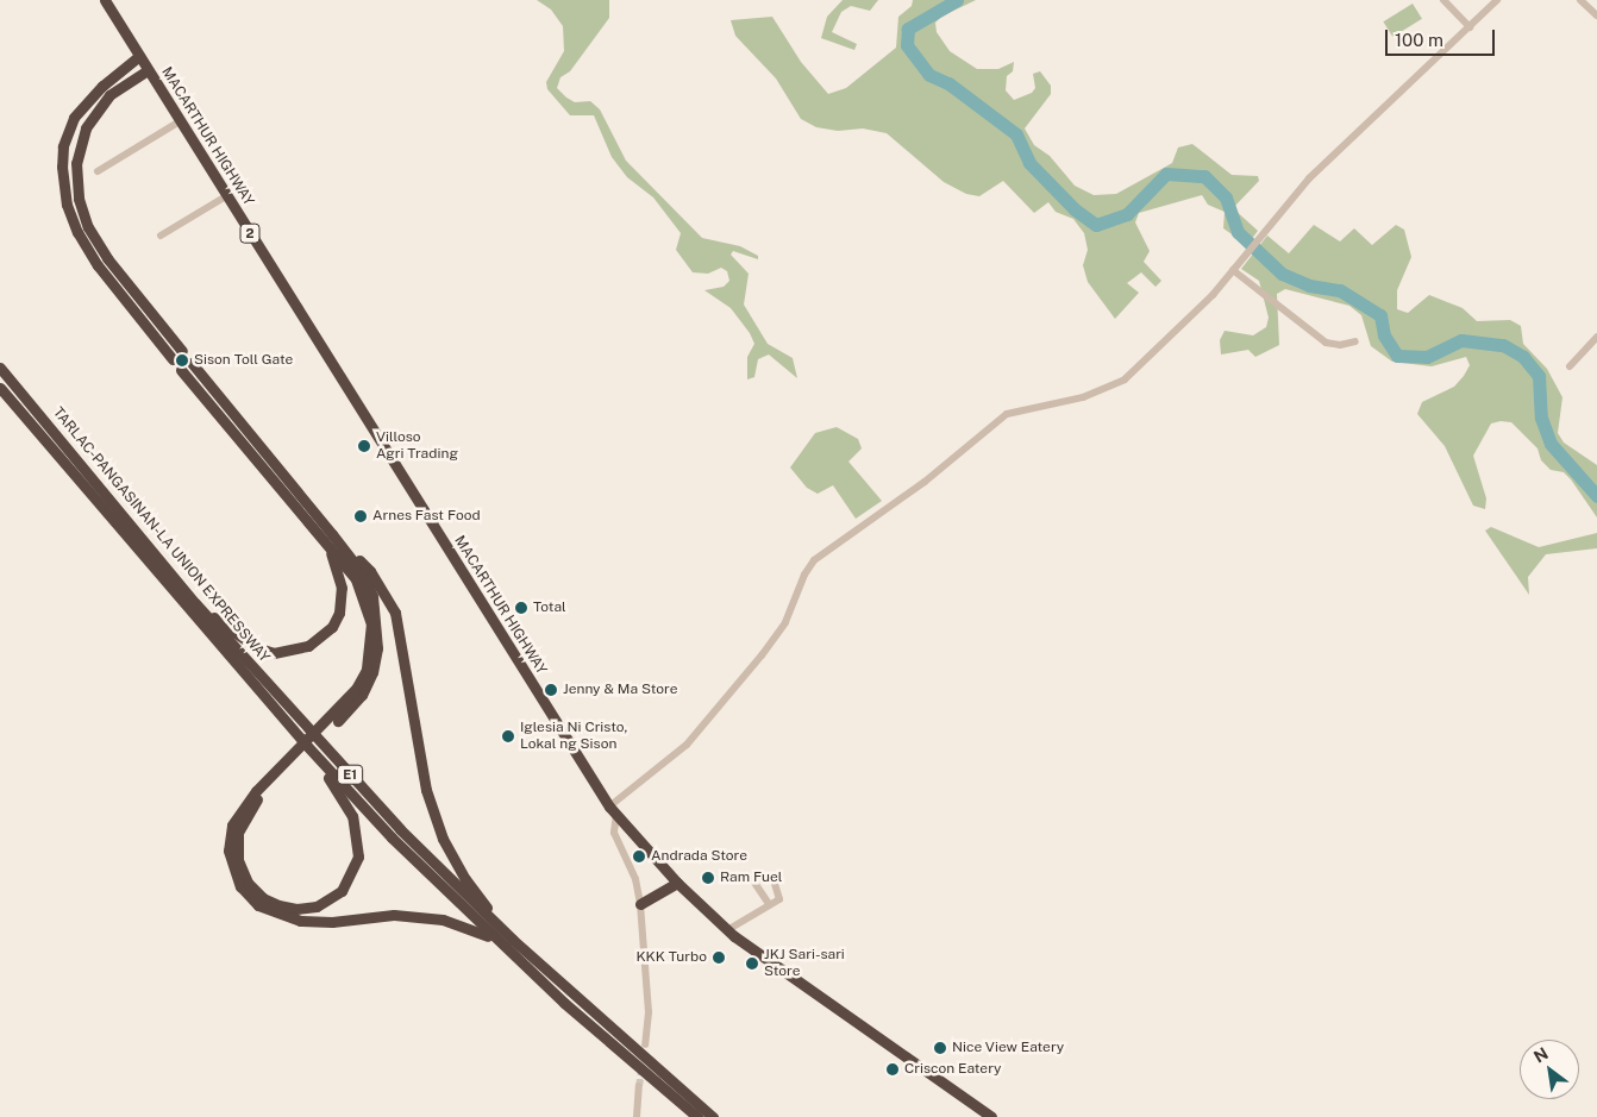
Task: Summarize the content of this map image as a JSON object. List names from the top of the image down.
{
  "streets": {
    "highway": [
      "MACARTHUR HIGHWAY",
      "2",
      "TARLAC-PANGASINAN-LA UNION EXPRESSWAY",
      "E1"
    ]
  },
  "places": [
    "Sison Toll Gate",
    "Villoso Agri Trading",
    "Arnes Fast Food",
    "Total",
    "Jenny & Ma Store",
    "Iglesia Ni Cristo, Lokal ng Sison",
    "Andrada Store",
    "Ram Fuel",
    "KKK Turbo",
    "JKJ Sari-sari Store",
    "Nice View Eatery",
    "Criscon Eatery"
  ],
  "scale_bar": "100 m",
  "north": "top left"
}
